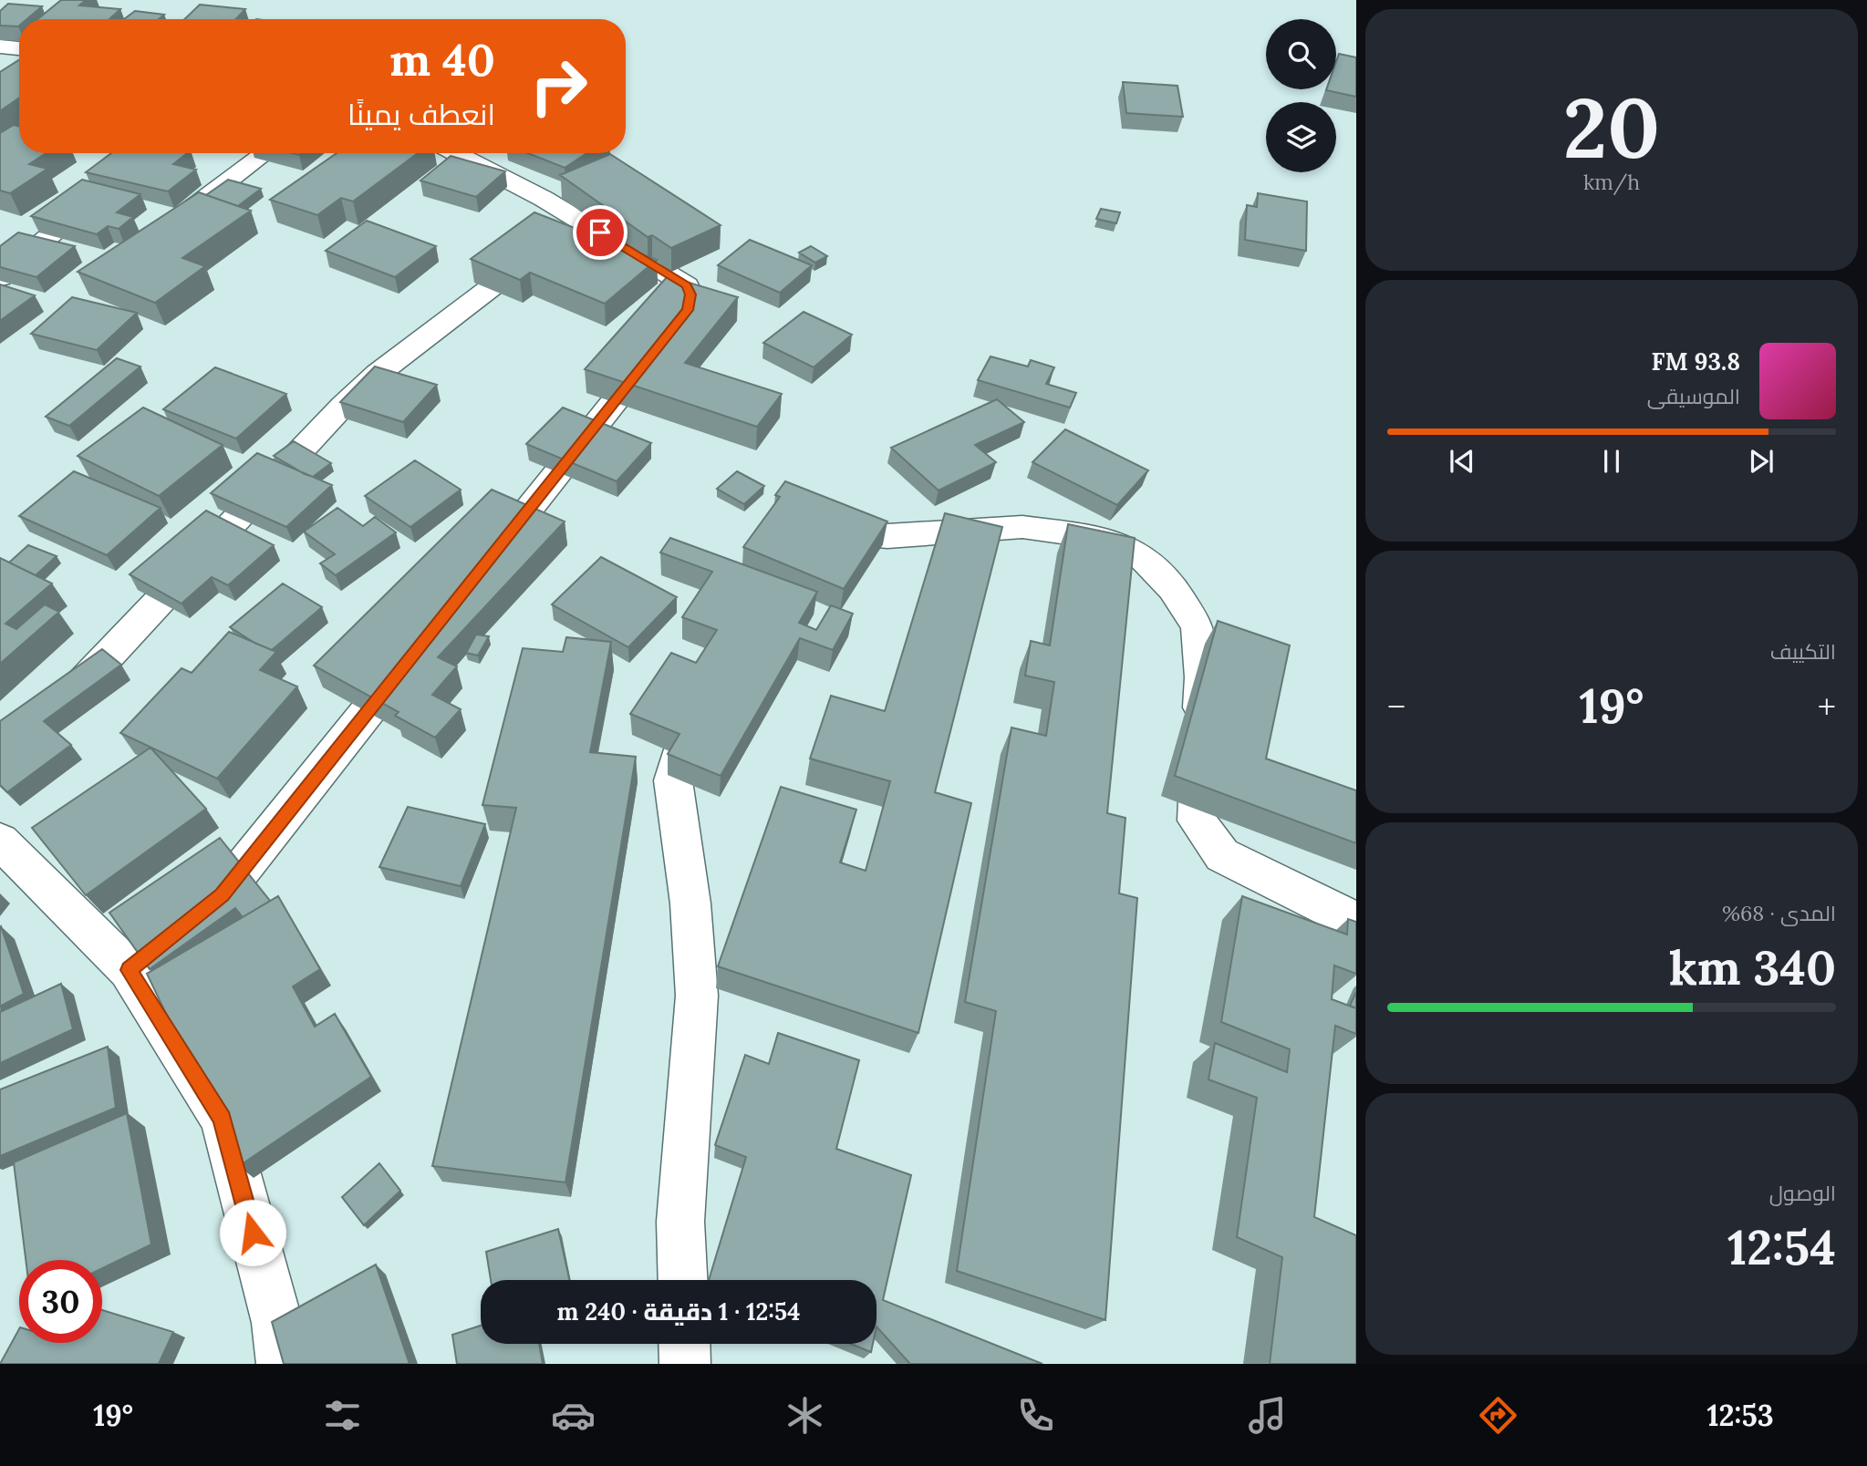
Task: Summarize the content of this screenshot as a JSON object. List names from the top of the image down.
{
  "page": {
    "tile": [
      ["20", "km/h"],
      "التكييف",
      ["المدى · 68%", "340 km"],
      ["الوصول", "12:54"]
    ],
    "turn": ["40 m", "انعطف يمينًا"],
    "song": ["93.8 FM", "الموسيقى"],
    "heat": ["−", "19°", "+"],
    "limit": "30",
    "trip": "12:54 · 1 دقيقة · 240 m",
    "tabs": ["12:53", "19°"]
  }
}
